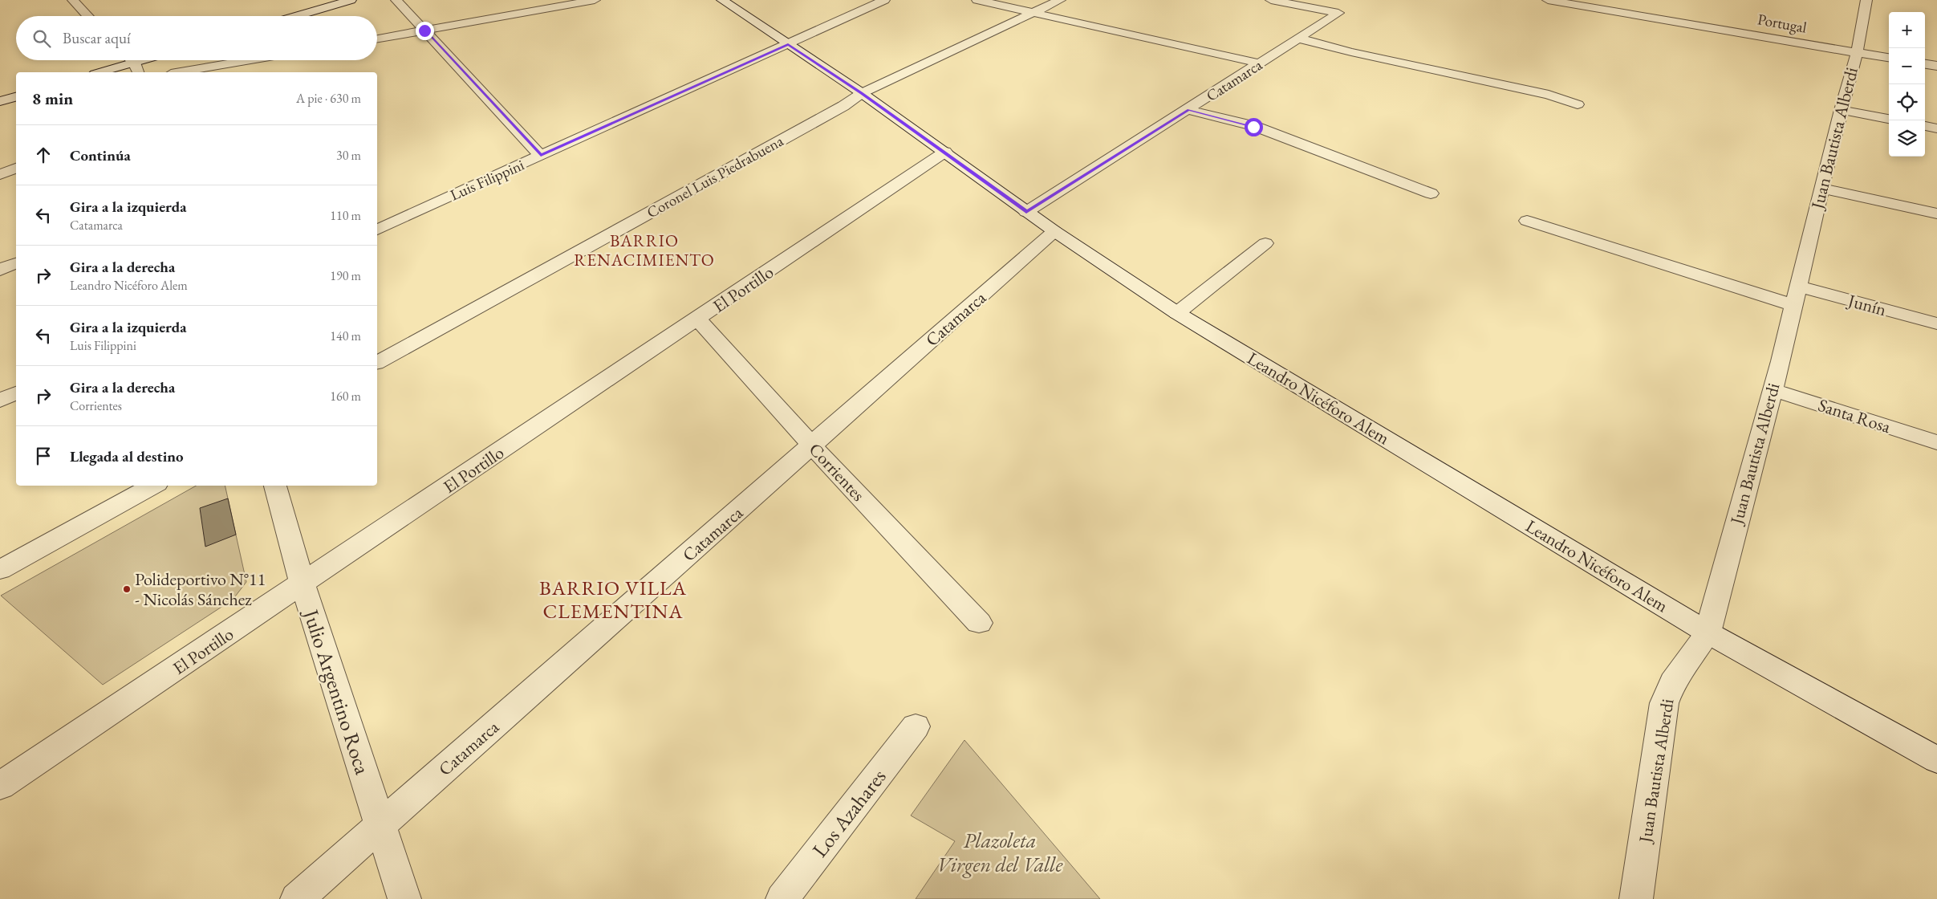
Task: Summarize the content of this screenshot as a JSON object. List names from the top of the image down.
{
  "streets": {
    "street": [
      "Portugal",
      "Catamarca",
      "Juan Bautista Alberdi",
      "Coronel Luis Piedrabuena",
      "Luis Filippini",
      "El Portillo",
      "Junín",
      "Leandro Nicéforo Alem",
      "Santa Rosa",
      "Corrientes",
      "Julio Argentino Roca",
      "Los Azahares"
    ]
  },
  "crossings": [
    ["Portugal", "Juan Bautista Alberdi"],
    ["Catamarca", "Leandro Nicéforo Alem"],
    ["Catamarca", "Corrientes"],
    ["Catamarca", "Julio Argentino Roca"],
    ["Juan Bautista Alberdi", "Junín"],
    ["Juan Bautista Alberdi", "Leandro Nicéforo Alem"],
    ["Juan Bautista Alberdi", "Santa Rosa"],
    ["Coronel Luis Piedrabuena", "Leandro Nicéforo Alem"],
    ["Luis Filippini", "Leandro Nicéforo Alem"],
    ["El Portillo", "Leandro Nicéforo Alem"],
    ["El Portillo", "Corrientes"],
    ["El Portillo", "Julio Argentino Roca"]
  ],
  "districts": ["BARRIO RENACIMIENTO", "BARRIO VILLA CLEMENTINA"],
  "parks": ["Plazoleta Virgen del Valle"],
  "places": ["Polideportivo N°11 - Nicolás Sánchez"],
  "page": {
    "map_buttons": ["+", "−"],
    "search": "Buscar aquí",
    "heading": ["8 min", "A pie · 630 m"],
    "list": [
      ["Continúa", "30 m"],
      ["Gira a la izquierda", "Catamarca", "110 m"],
      ["Gira a la derecha", "Leandro Nicéforo Alem", "190 m"],
      ["Gira a la izquierda", "Luis Filippini", "140 m"],
      ["Gira a la derecha", "Corrientes", "160 m"],
      "Llegada al destino"
    ]
  }
}
